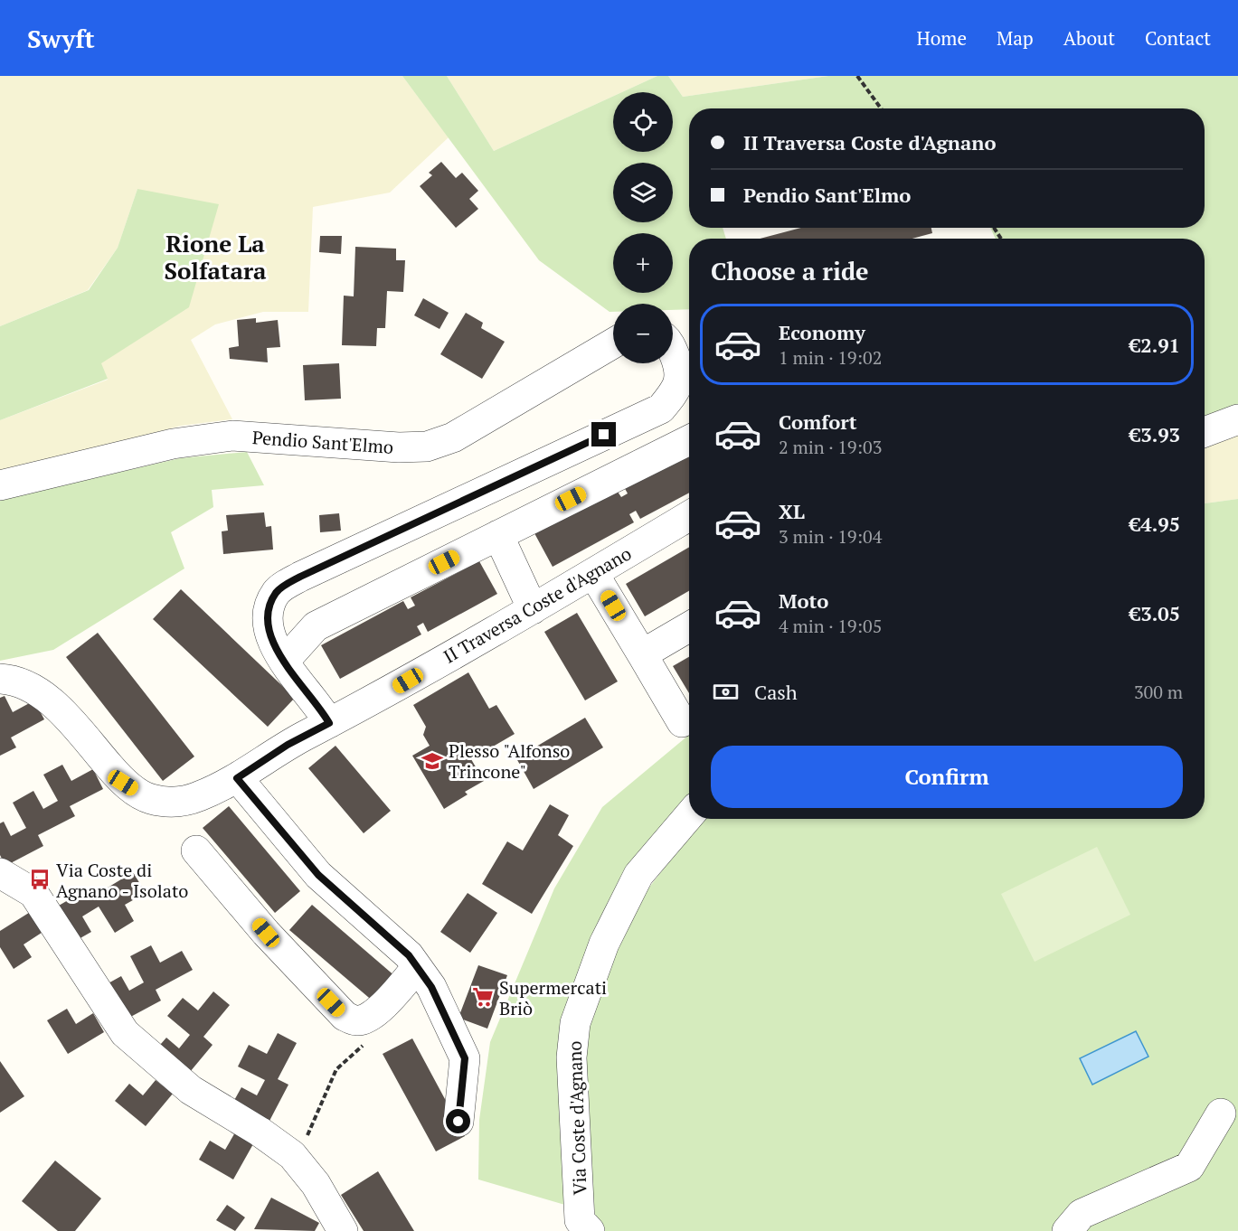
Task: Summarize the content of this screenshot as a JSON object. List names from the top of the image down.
{
  "streets": {
    "street": ["Pendio Sant'Elmo", "II Traversa Coste d'Agnano", "Via Coste d'Agnano"]
  },
  "districts": ["Rione La Solfatara"],
  "places": {
    "school or university": ["Plesso \"Alfonso Trincone\""],
    "bus stop": ["Via Coste di Agnano - Isolato"],
    "supermarket": ["Supermercati Briò"]
  },
  "page": {
    "header": "Swyft",
    "nav": [
      "Home",
      "Map",
      "About",
      "Contact"
    ],
    "map_buttons": ["+", "−"],
    "banner": ["II Traversa Coste d'Agnano", "Pendio Sant'Elmo"],
    "heading": "Choose a ride",
    "list": [
      {
        "name": "Economy",
        "note": "1 min · 19:02",
        "value": "€2.91"
      },
      {
        "name": "Comfort",
        "note": "2 min · 19:03",
        "value": "€3.93"
      },
      {
        "name": "XL",
        "note": "3 min · 19:04",
        "value": "€4.95"
      },
      {
        "name": "Moto",
        "note": "4 min · 19:05",
        "value": "€3.05"
      }
    ],
    "pay": ["Cash", "300 m"],
    "buttons": "Confirm"
  }
}
